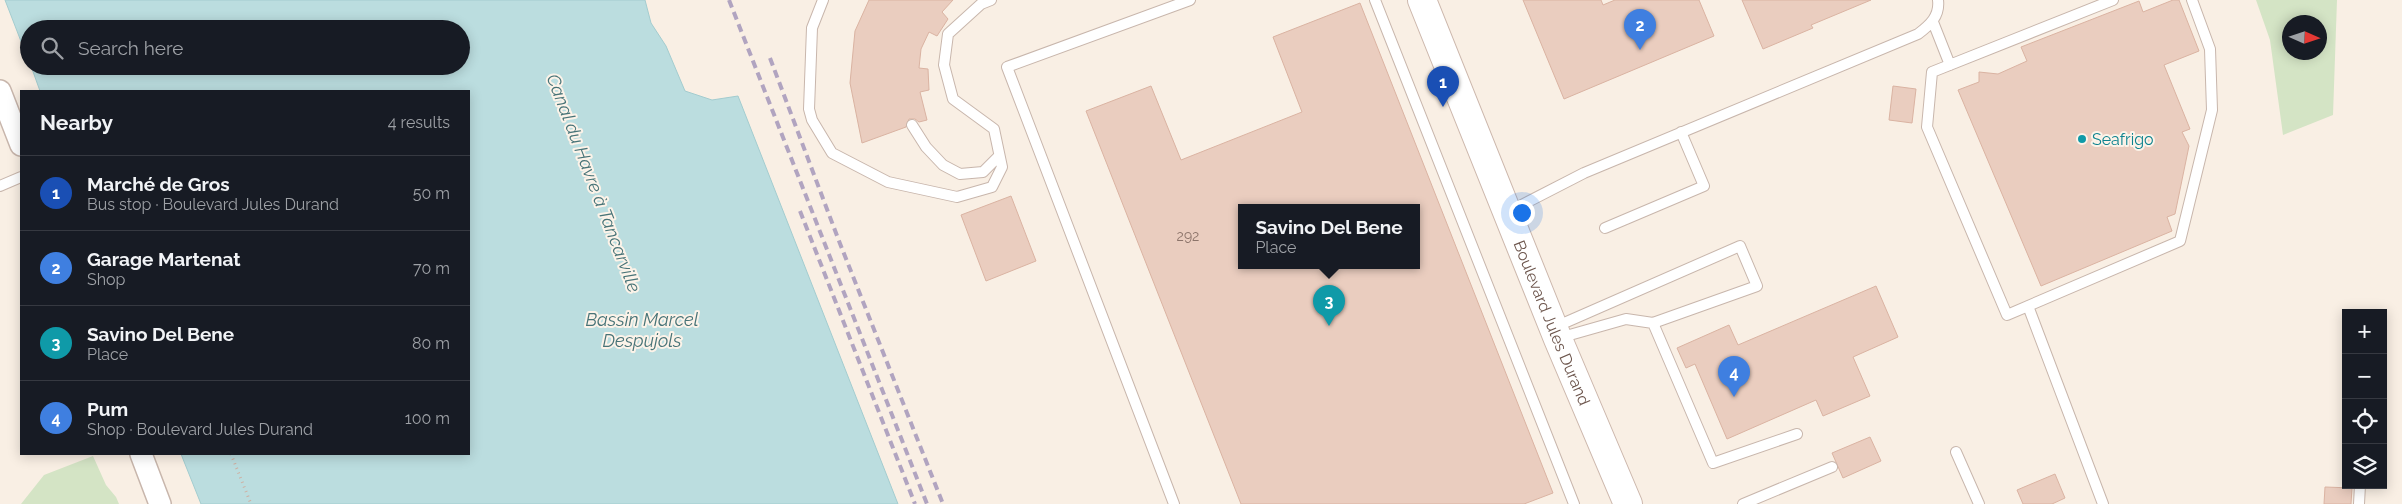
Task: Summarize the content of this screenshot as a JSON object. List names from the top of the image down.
{
  "streets": {
    "main road": ["Boulevard Jules Durand"]
  },
  "water": ["Canal du Havre à Tancarville", "Bassin Marcel Despujols"],
  "places": ["Seafrigo"],
  "house_numbers": ["292"],
  "north": "right",
  "page": {
    "pins": [
      "2",
      "1",
      "3",
      "4"
    ],
    "search": "Search here",
    "heading": ["Nearby", "4 results"],
    "list": [
      {
        "mark": "1",
        "name": "Marché de Gros",
        "note": "Bus stop · Boulevard Jules Durand",
        "value": "50 m"
      },
      {
        "mark": "2",
        "name": "Garage Martenat",
        "note": "Shop",
        "value": "70 m"
      },
      {
        "mark": "3",
        "name": "Savino Del Bene",
        "note": "Place",
        "value": "80 m"
      },
      {
        "mark": "4",
        "name": "Pum",
        "note": "Shop · Boulevard Jules Durand",
        "value": "100 m"
      }
    ],
    "popup": ["Savino Del Bene", "Place"],
    "map_buttons": ["+", "−"]
  }
}
